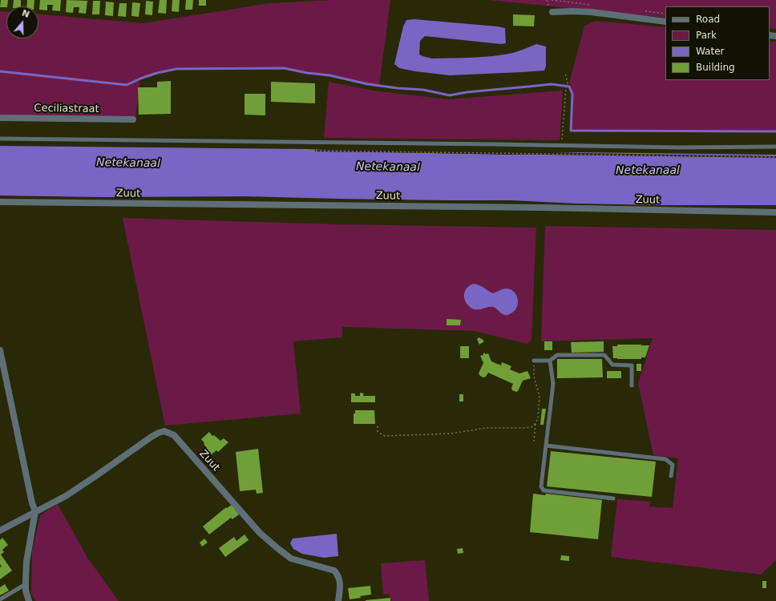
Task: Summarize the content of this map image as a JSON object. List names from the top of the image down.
{
  "streets": {
    "street": ["Ceciliastraat", "Zuut"]
  },
  "water": ["Netekanaal"],
  "legend": [
    "Road",
    "Park",
    "Water",
    "Building"
  ],
  "north": "top"
}
